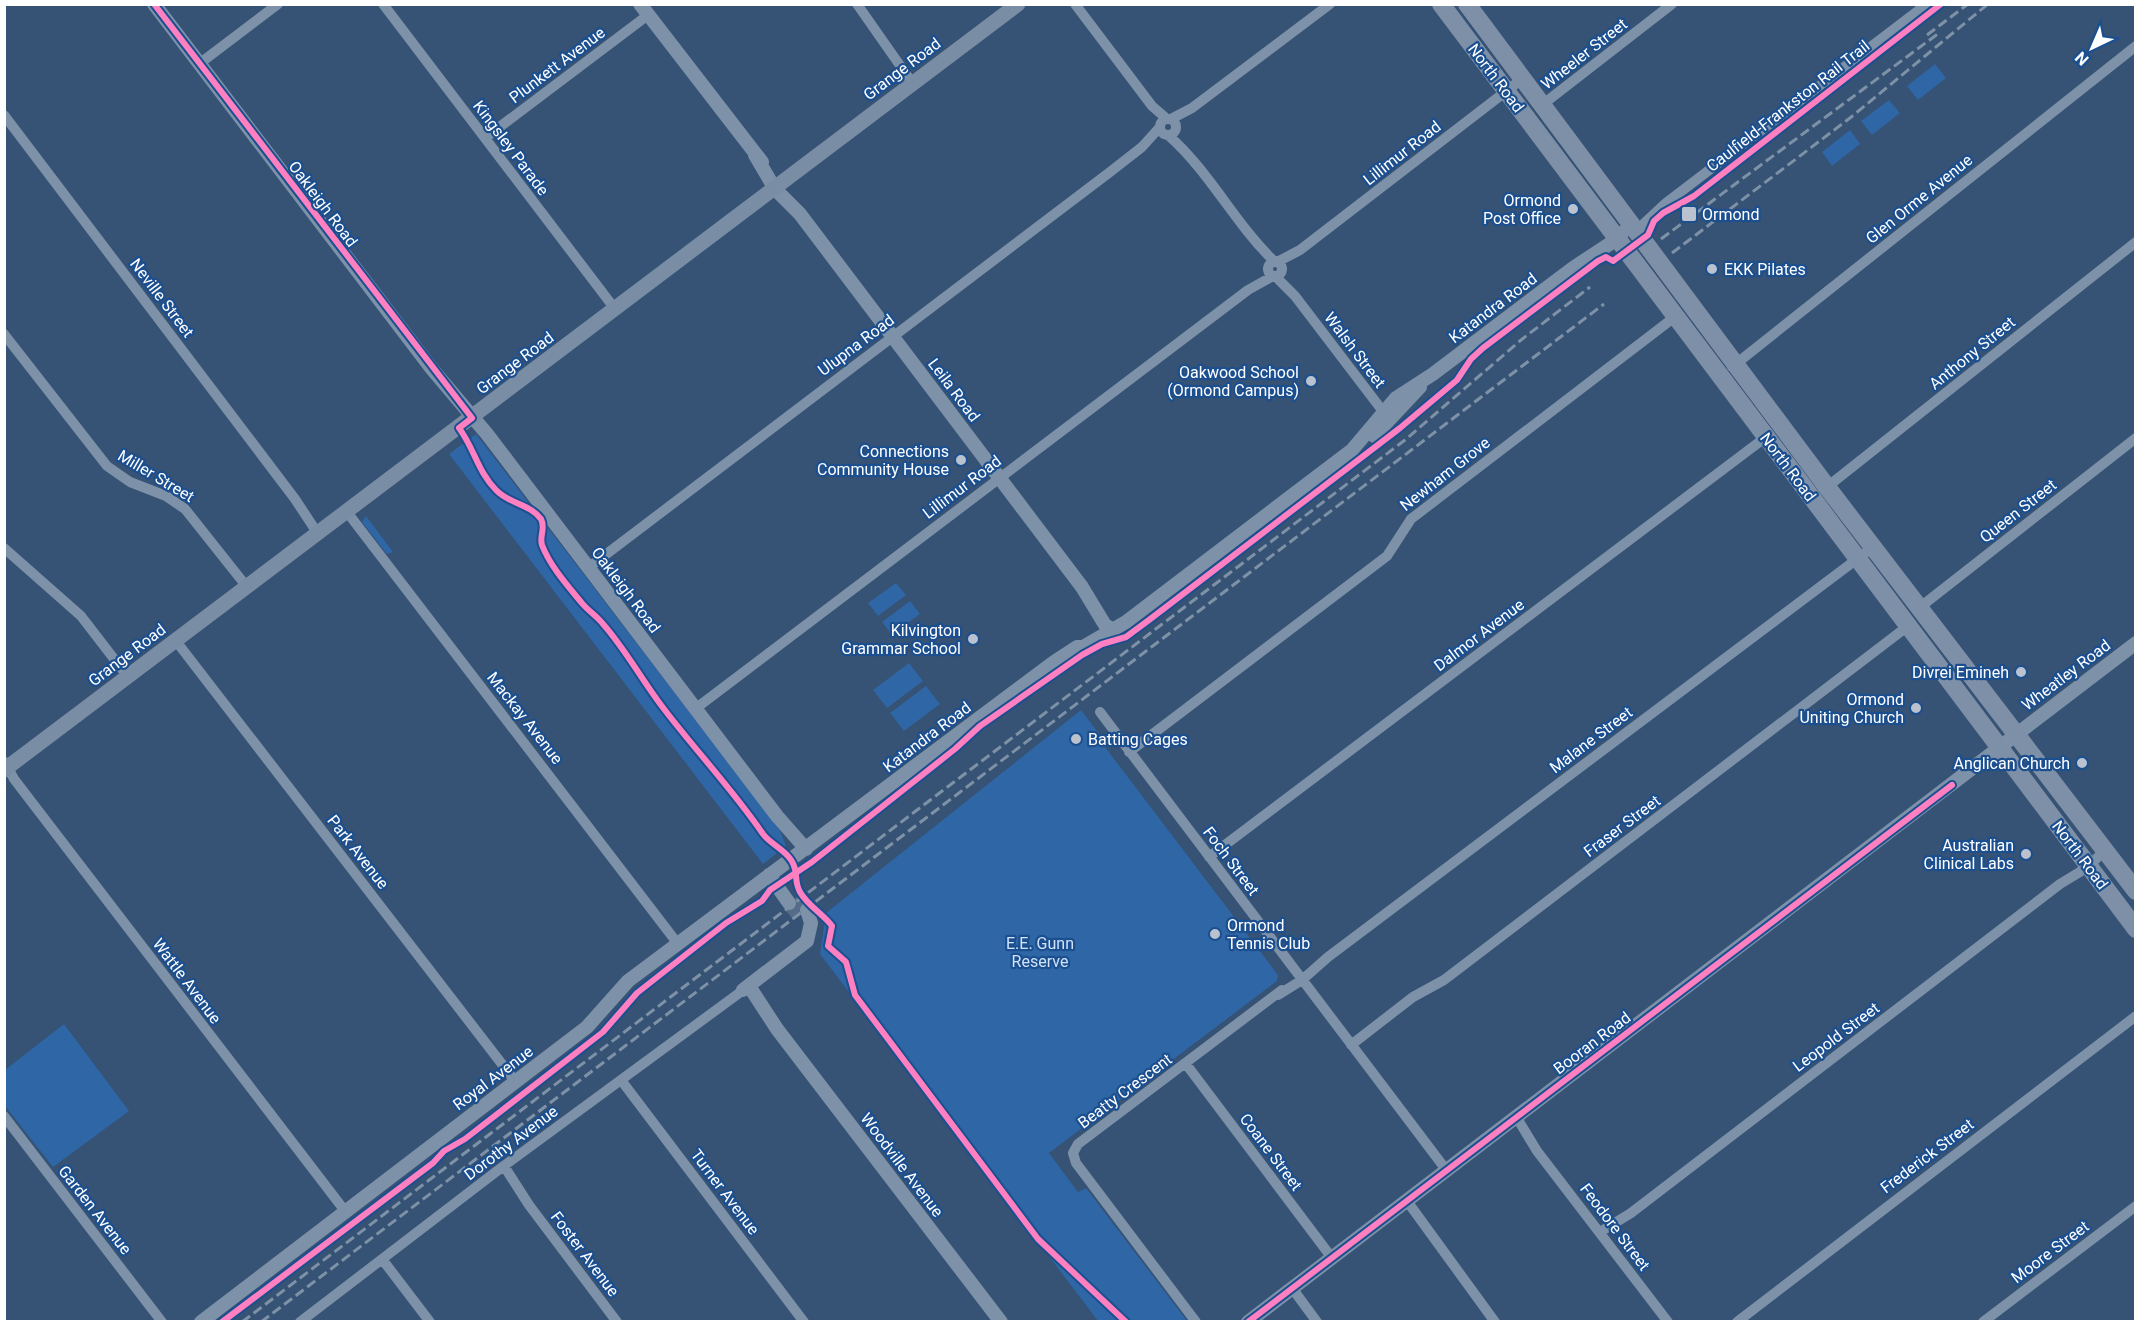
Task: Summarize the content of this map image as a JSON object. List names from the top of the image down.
{
  "streets": {
    "highway": ["North Road"],
    "main road": ["Grange Road"],
    "street": [
      "Wheeler Street",
      "Plunkett Avenue",
      "Kingsley Parade",
      "Lillimur Road",
      "Glen Orme Avenue",
      "Oakleigh Road",
      "Neville Street",
      "Katandra Road",
      "Ulupna Road",
      "Walsh Street",
      "Anthony Street",
      "Leila Road",
      "Newham Grove",
      "Miller Street",
      "Queen Street",
      "Dalmor Avenue",
      "Wheatley Road",
      "Mackay Avenue",
      "Malane Street",
      "Fraser Street",
      "Park Avenue",
      "Foch Street",
      "Wattle Avenue",
      "Leopold Street",
      "Booran Road",
      "Royal Avenue",
      "Beatty Crescent",
      "Dorothy Avenue",
      "Coane Street",
      "Frederick Street",
      "Woodville Avenue",
      "Turner Avenue",
      "Garden Avenue",
      "Feodore Street",
      "Moore Street",
      "Foster Avenue"
    ],
    "cycle path": ["Caulfield-Frankston Rail Trail"]
  },
  "crossings": [
    ["Wheeler Street", "North Road"],
    ["Plunkett Avenue", "Kingsley Parade"],
    ["Plunkett Avenue", "Leila Road"],
    ["Grange Road", "Kingsley Parade"],
    ["Grange Road", "Oakleigh Road"],
    ["Grange Road", "Neville Street"],
    ["Grange Road", "Leila Road"],
    ["Grange Road", "Miller Street"],
    ["Grange Road", "Mackay Avenue"],
    ["Grange Road", "Park Avenue"],
    ["Grange Road", "Wattle Avenue"],
    ["North Road", "Lillimur Road"],
    ["North Road", "Glen Orme Avenue"],
    ["North Road", "Katandra Road"],
    ["North Road", "Anthony Street"],
    ["North Road", "Newham Grove"],
    ["North Road", "Queen Street"],
    ["North Road", "Dalmor Avenue"],
    ["North Road", "Wheatley Road"],
    ["North Road", "Malane Street"],
    ["North Road", "Fraser Street"],
    ["North Road", "Leopold Street"],
    ["North Road", "Booran Road"],
    ["Lillimur Road", "Oakleigh Road"],
    ["Lillimur Road", "Walsh Street"],
    ["Lillimur Road", "Leila Road"],
    ["Oakleigh Road", "Katandra Road"],
    ["Oakleigh Road", "Ulupna Road"],
    ["Oakleigh Road", "Royal Avenue"],
    ["Katandra Road", "Walsh Street"],
    ["Katandra Road", "Leila Road"],
    ["Katandra Road", "Royal Avenue"],
    ["Ulupna Road", "Walsh Street"],
    ["Ulupna Road", "Leila Road"],
    ["Newham Grove", "Foch Street"],
    ["Dalmor Avenue", "Foch Street"],
    ["Wheatley Road", "Booran Road"],
    ["Mackay Avenue", "Royal Avenue"],
    ["Malane Street", "Foch Street"],
    ["Malane Street", "Beatty Crescent"],
    ["Fraser Street", "Foch Street"],
    ["Park Avenue", "Royal Avenue"],
    ["Foch Street", "Booran Road"],
    ["Foch Street", "Beatty Crescent"],
    ["Wattle Avenue", "Royal Avenue"],
    ["Leopold Street", "Feodore Street"],
    ["Booran Road", "Coane Street"],
    ["Booran Road", "Feodore Street"],
    ["Beatty Crescent", "Coane Street"],
    ["Dorothy Avenue", "Woodville Avenue"],
    ["Dorothy Avenue", "Turner Avenue"],
    ["Dorothy Avenue", "Foster Avenue"]
  ],
  "parks": ["E.E. Gunn Reserve"],
  "places": {
    "other": [
      "Ormond Post Office",
      "EKK Pilates",
      "Oakwood School (Ormond Campus)",
      "Connections Community House",
      "Kilvington Grammar School",
      "Divrei Emineh",
      "Ormond Uniting Church",
      "Batting Cages",
      "Anglican Church",
      "Australian Clinical Labs",
      "Ormond Tennis Club"
    ],
    "transit": ["Ormond"]
  },
  "north": "bottom left"
}
